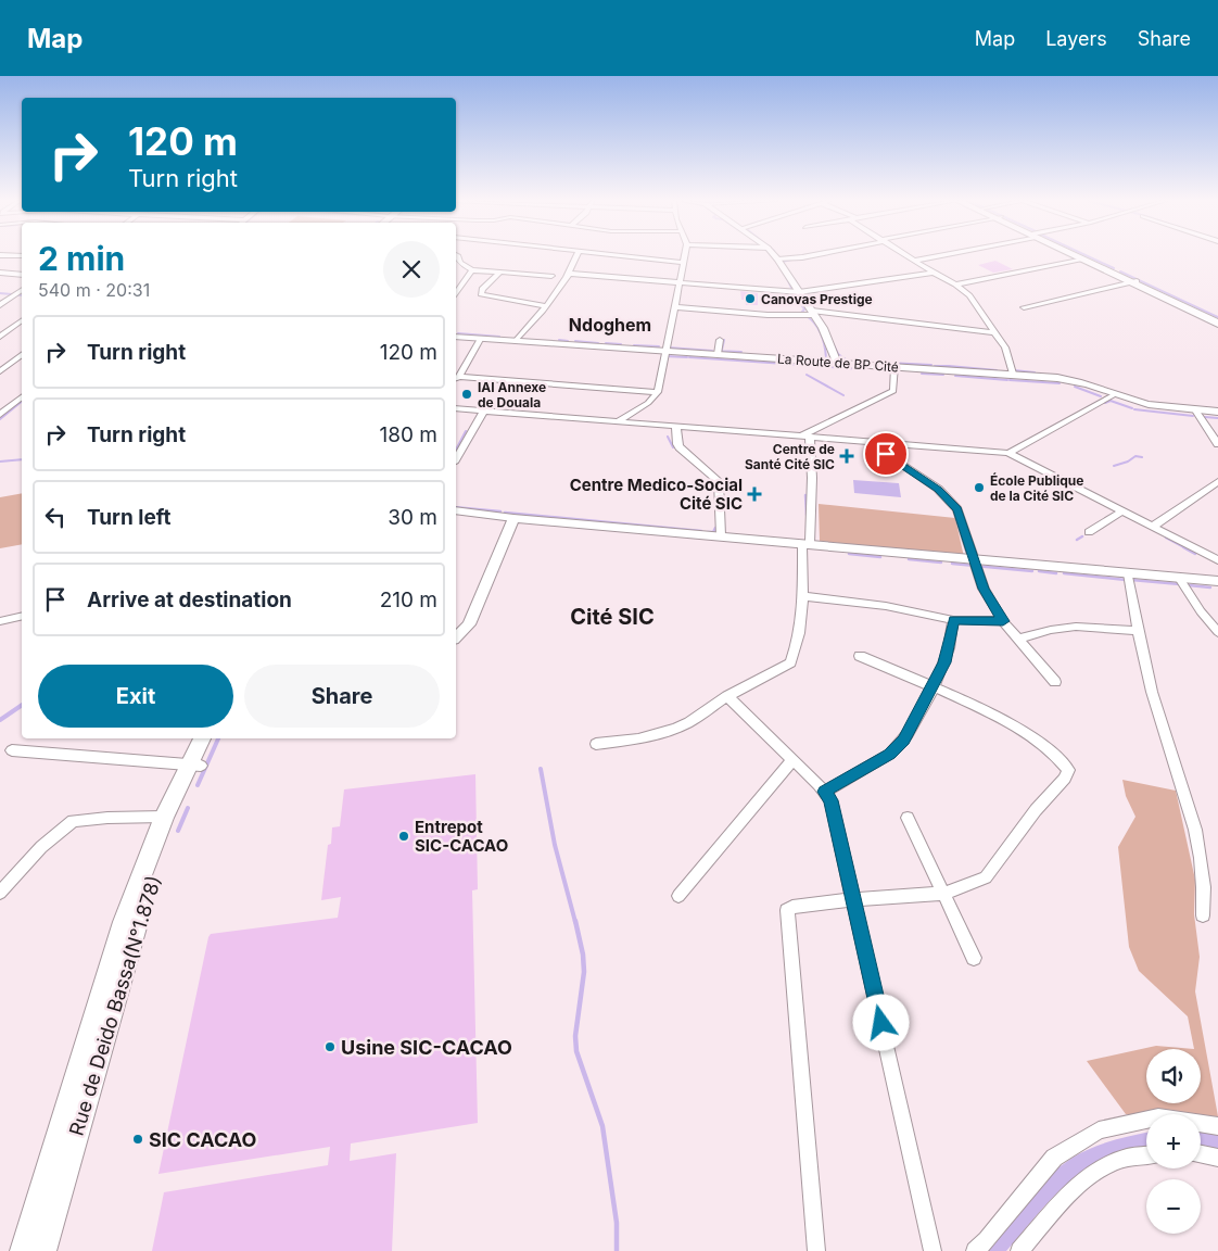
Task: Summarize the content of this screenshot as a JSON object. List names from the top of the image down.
{
  "streets": {
    "main road": ["Rue de Deido Bassa(N°1.878)"],
    "street": ["La Route de BP Cité"]
  },
  "districts": ["Ndoghem", "Cité SIC"],
  "places": {
    "other": [
      "Canovas Prestige",
      "IAI Annexe de Douala",
      "École Publique de la Cité SIC",
      "Entrepot SIC-CACAO",
      "Usine SIC-CACAO",
      "SIC CACAO"
    ],
    "health": ["Centre de Santé Cité SIC", "Centre Medico-Social Cité SIC"]
  },
  "page": {
    "header": "Map",
    "nav": ["Map", "Layers", "Share"],
    "turn": ["120 m", "Turn right"],
    "heading": ["2 min", "540 m · 20:31"],
    "list": [
      {
        "name": "Turn right",
        "value": "120 m"
      },
      {
        "name": "Turn right",
        "value": "180 m"
      },
      {
        "name": "Turn left",
        "value": "30 m"
      },
      {
        "name": "Arrive at destination",
        "value": "210 m"
      }
    ],
    "buttons": ["Exit", "Share"],
    "map_buttons": ["+", "−"]
  }
}
